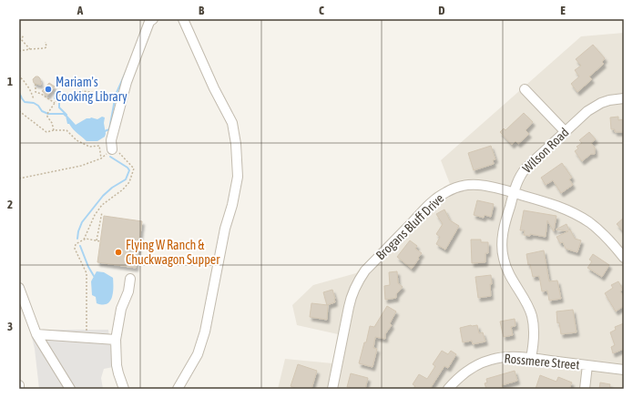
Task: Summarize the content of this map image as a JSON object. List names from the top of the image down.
{
  "streets": {
    "street": ["Wilson Road", "Brogans Bluff Drive", "Rossmere Street"]
  },
  "crossings": [
    ["Wilson Road", "Brogans Bluff Drive"],
    ["Wilson Road", "Rossmere Street"]
  ],
  "places": ["Mariam's Cooking Library", "Flying W Ranch & Chuckwagon Supper"],
  "grid": {
    "columns": [
      "A",
      "B",
      "C",
      "D",
      "E"
    ],
    "rows": ["1", "2", "3"]
  }
}
